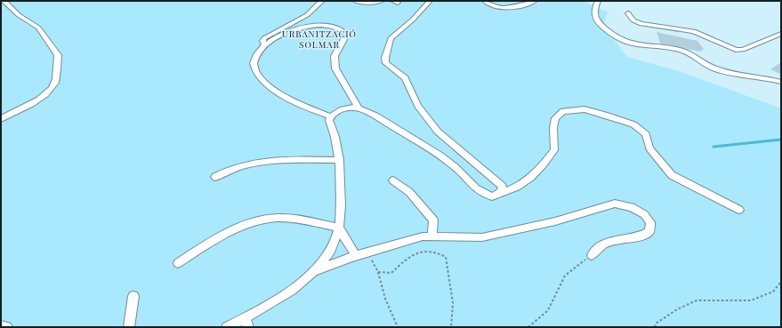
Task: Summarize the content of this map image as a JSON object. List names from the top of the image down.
{
  "districts": ["URBANITZACIÓ SOLMAR"]
}
